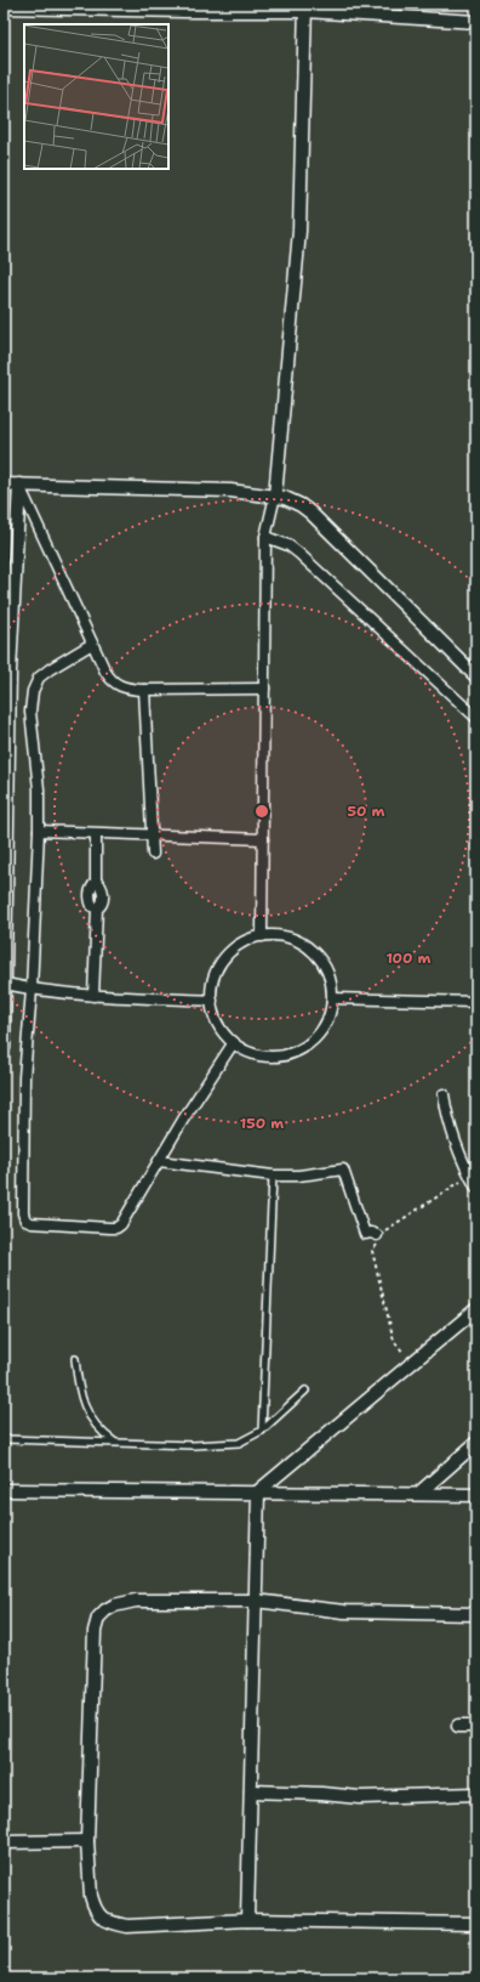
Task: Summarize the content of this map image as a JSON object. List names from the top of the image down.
{
  "rings": ["50 m", "100 m", "150 m"]
}
